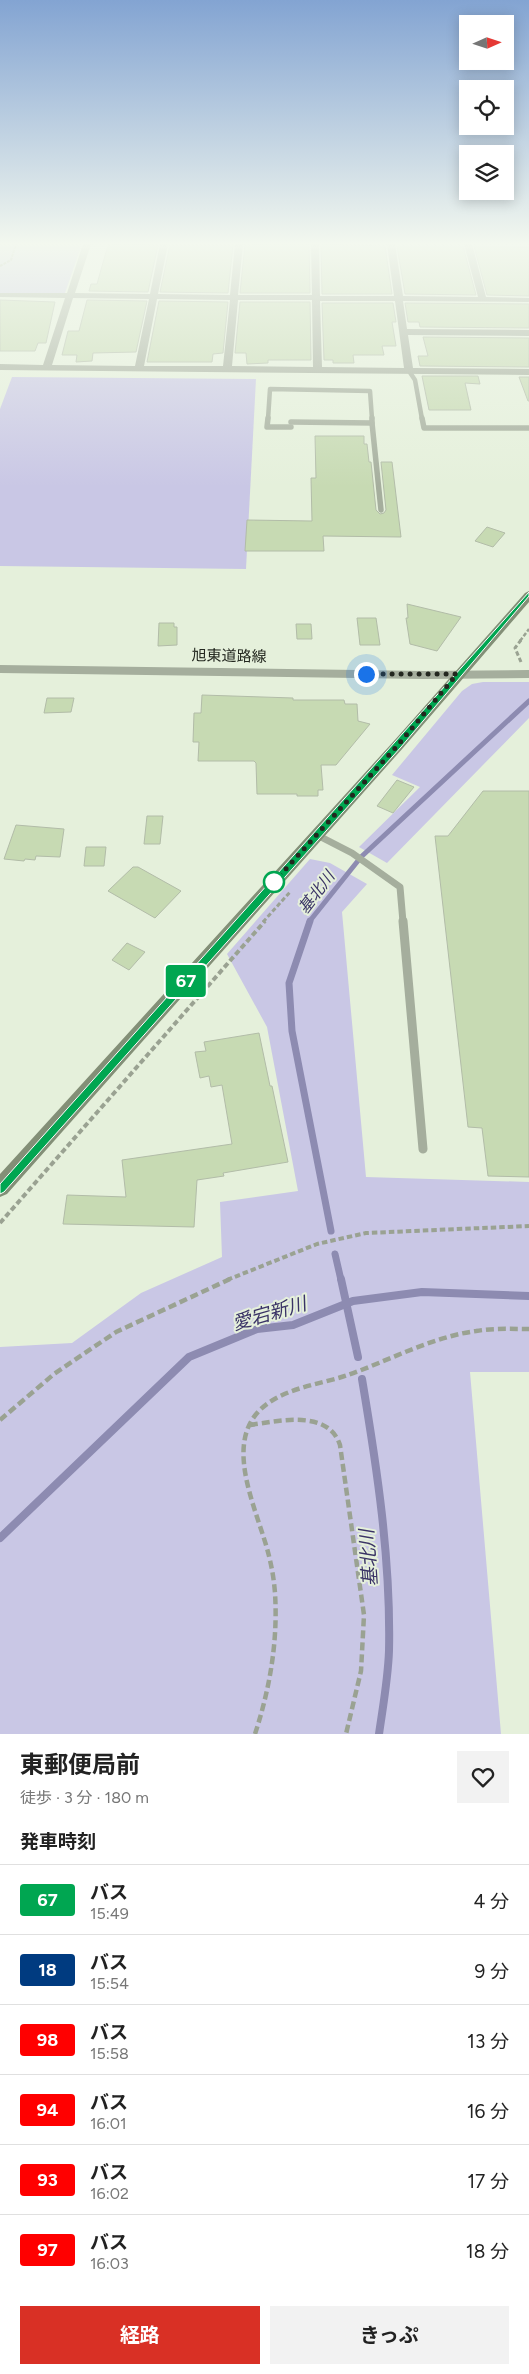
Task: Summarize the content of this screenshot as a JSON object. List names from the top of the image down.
{
  "streets": {
    "street": ["旭東道路線"]
  },
  "water": ["基北川", "愛宕新川"],
  "lines": ["bus line 67"],
  "north": "right",
  "page": {
    "on_map": "67",
    "heading": [
      ["東郵便局前", "徒歩 · 3 分 · 180 m"],
      "発車時刻"
    ],
    "list": [
      {
        "mark": "67",
        "name": "バス",
        "note": "15:49",
        "value": "4 分"
      },
      {
        "mark": "18",
        "name": "バス",
        "note": "15:54",
        "value": "9 分"
      },
      {
        "mark": "98",
        "name": "バス",
        "note": "15:58",
        "value": "13 分"
      },
      {
        "mark": "94",
        "name": "バス",
        "note": "16:01",
        "value": "16 分"
      },
      {
        "mark": "93",
        "name": "バス",
        "note": "16:02",
        "value": "17 分"
      },
      {
        "mark": "97",
        "name": "バス",
        "note": "16:03",
        "value": "18 分"
      }
    ],
    "buttons": ["経路", "きっぷ"]
  }
}
